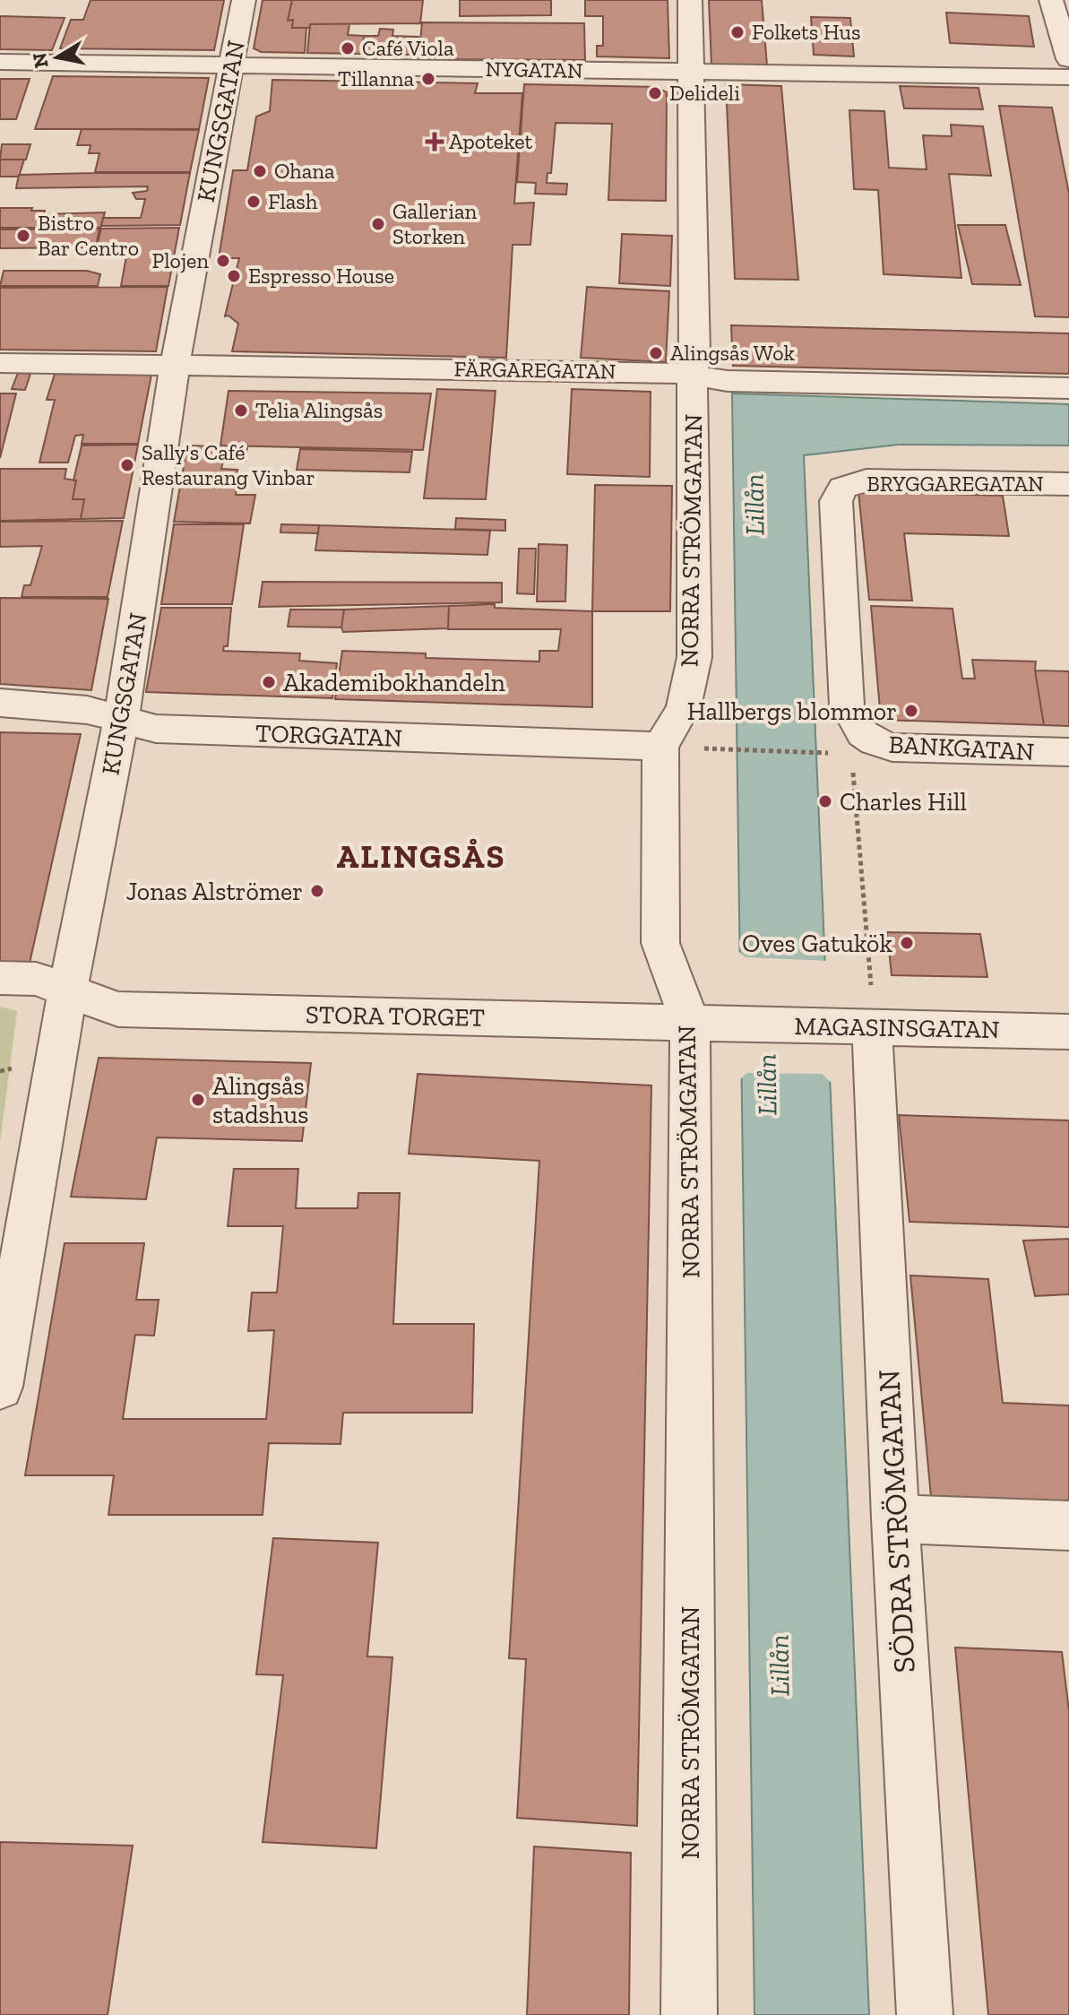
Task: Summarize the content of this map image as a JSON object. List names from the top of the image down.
{
  "streets": {
    "street": [
      "NYGATAN",
      "KUNGSGATAN",
      "FÄRGAREGATAN",
      "BRYGGAREGATAN",
      "NORRA STRÖMGATAN",
      "TORGGATAN",
      "BANKGATAN",
      "STORA TORGET",
      "MAGASINSGATAN",
      "SÖDRA STRÖMGATAN"
    ]
  },
  "crossings": [
    ["NYGATAN", "KUNGSGATAN"],
    ["NYGATAN", "NORRA STRÖMGATAN"],
    ["KUNGSGATAN", "FÄRGAREGATAN"],
    ["KUNGSGATAN", "TORGGATAN"],
    ["KUNGSGATAN", "STORA TORGET"],
    ["FÄRGAREGATAN", "NORRA STRÖMGATAN"],
    ["BRYGGAREGATAN", "BANKGATAN"],
    ["NORRA STRÖMGATAN", "TORGGATAN"],
    ["NORRA STRÖMGATAN", "STORA TORGET"],
    ["NORRA STRÖMGATAN", "MAGASINSGATAN"],
    ["STORA TORGET", "MAGASINSGATAN"],
    ["MAGASINSGATAN", "SÖDRA STRÖMGATAN"]
  ],
  "districts": ["ALINGSÅS"],
  "water": ["Lillån"],
  "places": {
    "other": [
      "Folkets Hus",
      "Café Viola",
      "Tillanna",
      "Delideli",
      "Ohana",
      "Flash",
      "Gallerian Storken",
      "Bistro Bar Centro",
      "Plojen",
      "Espresso House",
      "Alingsås Wok",
      "Telia Alingsås",
      "Sally's Café Restaurang Vinbar",
      "Akademibokhandeln",
      "Hallbergs blommor",
      "Charles Hill",
      "Jonas Alströmer",
      "Oves Gatukök",
      "Alingsås stadshus"
    ],
    "health": ["Apoteket"]
  },
  "north": "left"
}
